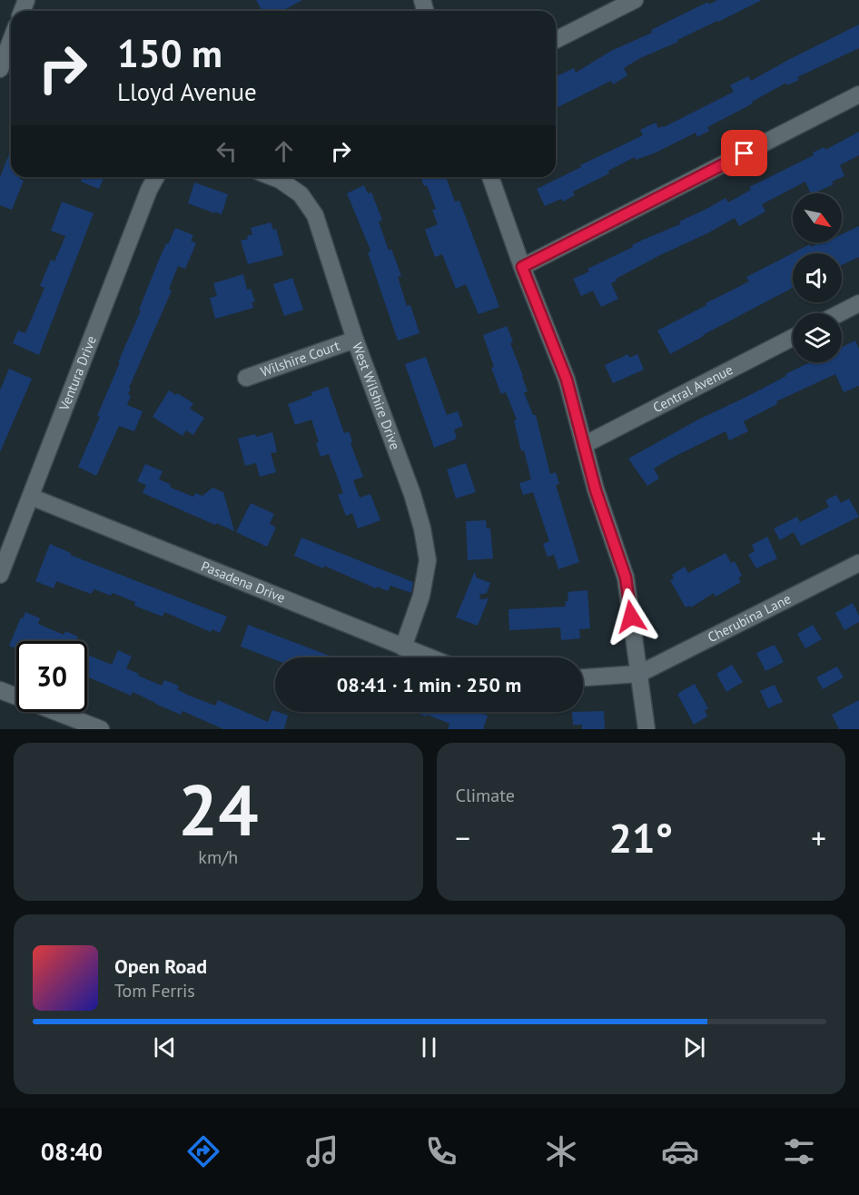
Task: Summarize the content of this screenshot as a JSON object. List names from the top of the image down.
{
  "streets": {
    "street": [
      "Wilshire Court",
      "Ventura Drive",
      "Central Avenue",
      "West Wilshire Drive",
      "Pasadena Drive",
      "Cherubina Lane"
    ]
  },
  "crossings": [
    ["Wilshire Court", "West Wilshire Drive"],
    ["Ventura Drive", "Pasadena Drive"],
    ["West Wilshire Drive", "Pasadena Drive"]
  ],
  "north": "bottom right",
  "page": {
    "turn": ["150 m", "Lloyd Avenue"],
    "limit": "30",
    "trip": "08:41 · 1 min · 250 m",
    "tile": [
      ["24", "km/h"],
      "Climate"
    ],
    "heat": ["−", "21°", "+"],
    "song": ["Open Road", "Tom Ferris"],
    "tabs": "08:40"
  }
}
